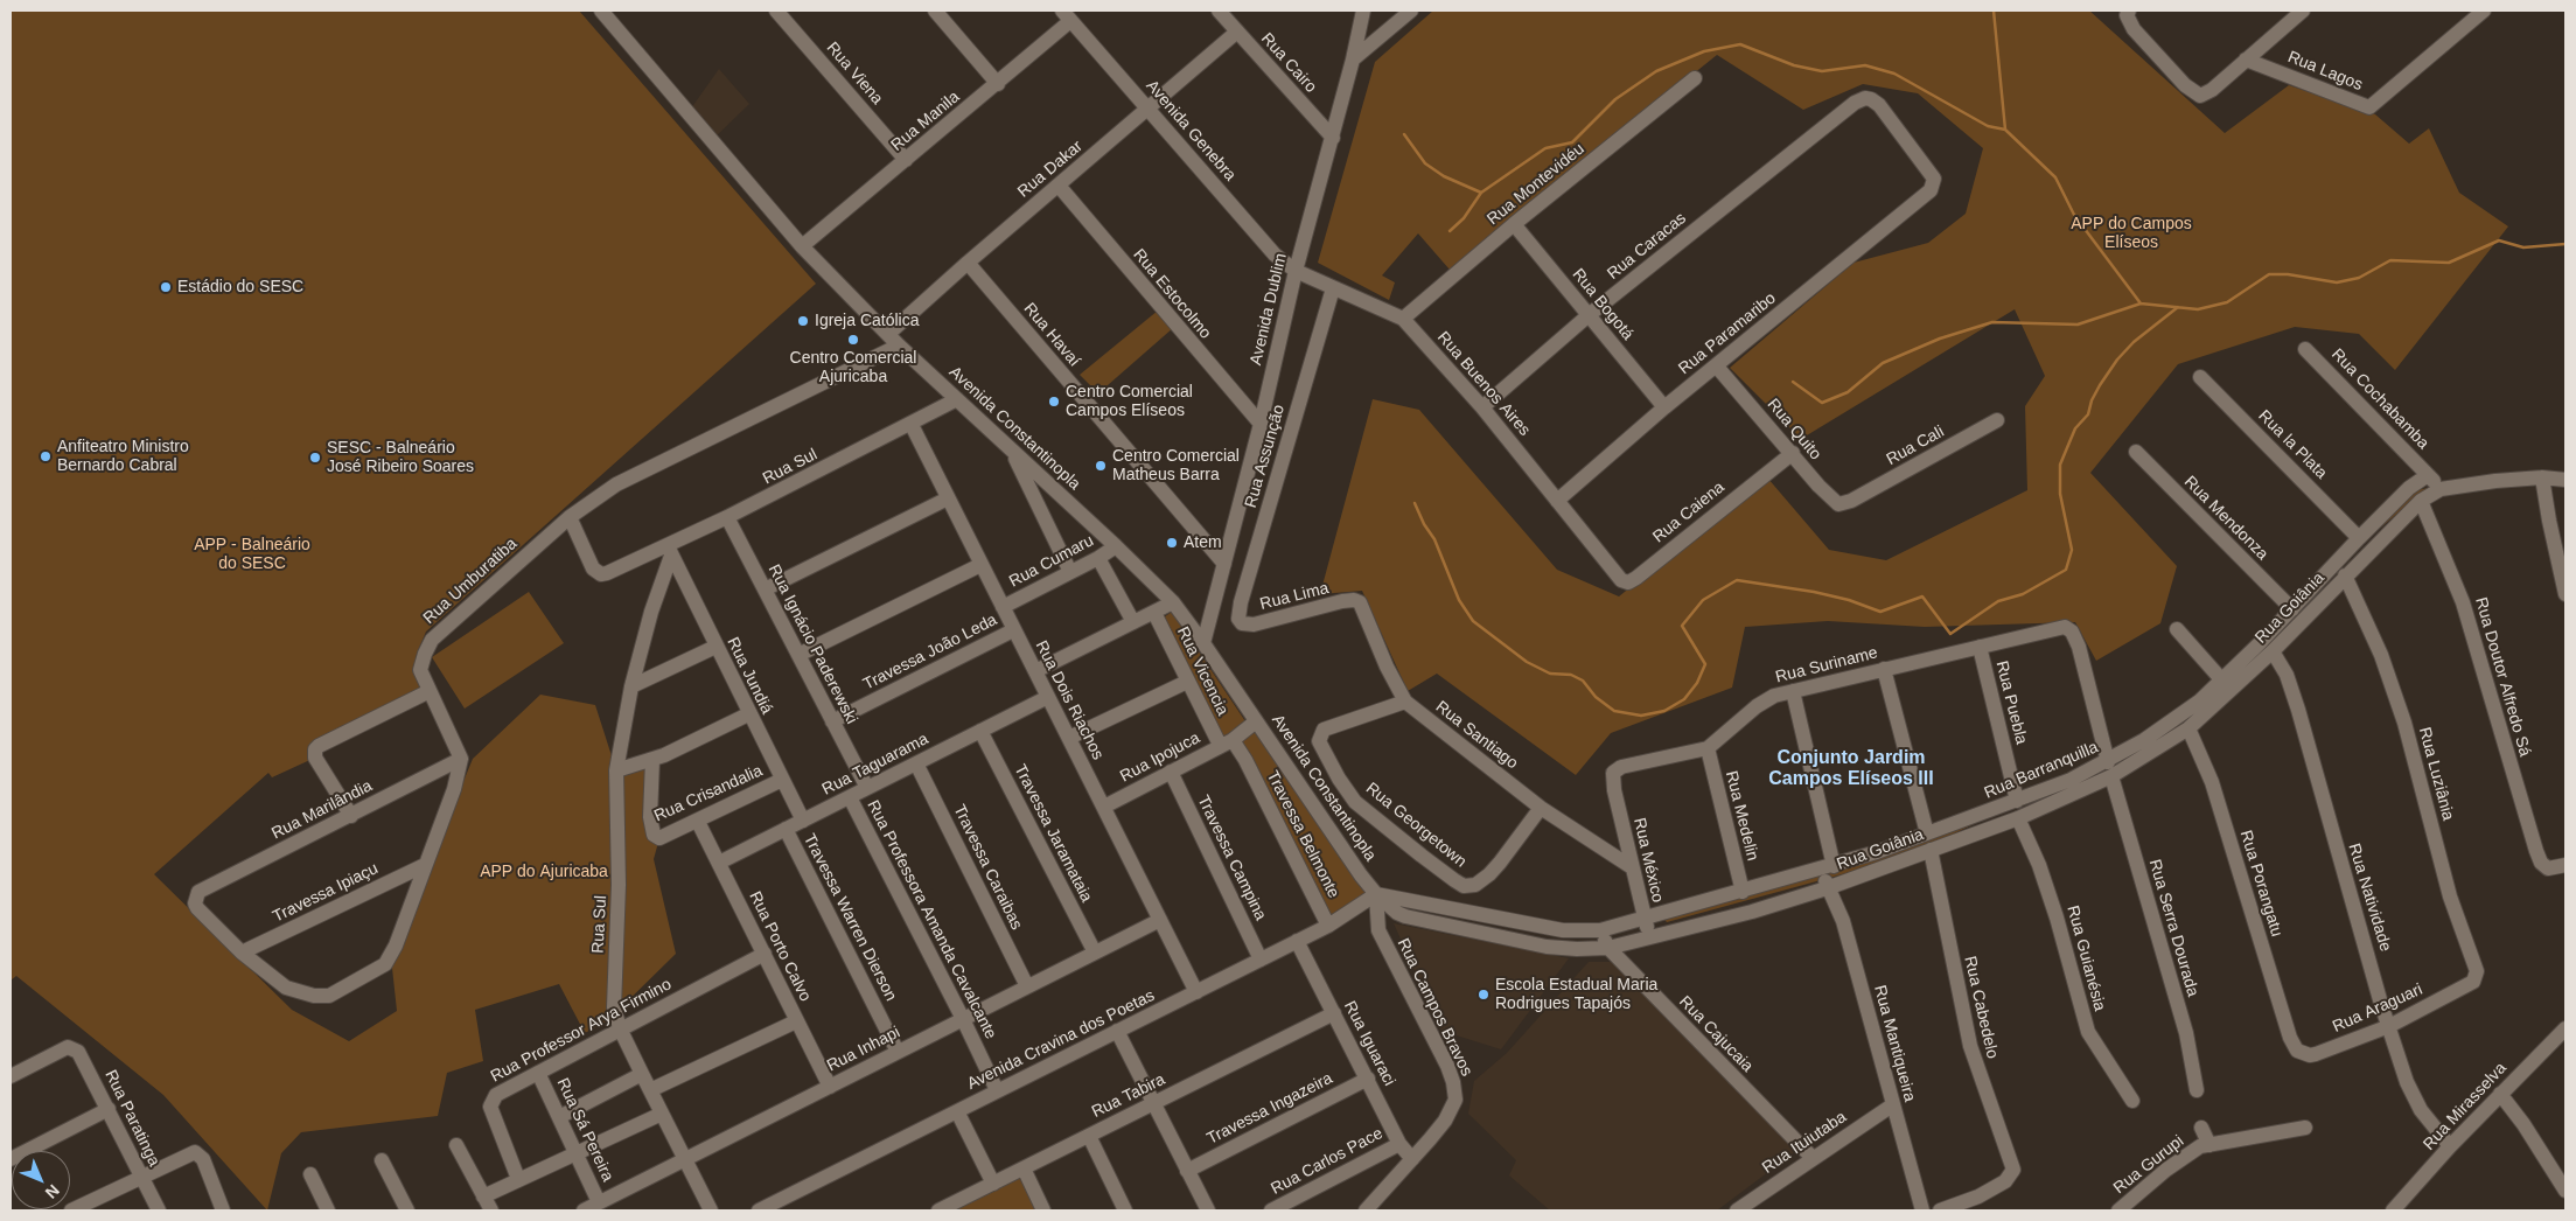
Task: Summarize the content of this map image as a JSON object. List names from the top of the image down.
{
  "streets": {
    "street": [
      "Rua Cairo",
      "Rua Lagos",
      "Rua Viena",
      "Rua Manila",
      "Avenida Genebra",
      "Rua Dakar",
      "Rua Montevidéu",
      "Rua Caracas",
      "Rua Estocolmo",
      "Rua Bogotá",
      "Avenida Dublim",
      "Rua Paramaribo",
      "Rua Havaí",
      "Rua Buenos Aires",
      "Rua Cochabamba",
      "Avenida Constantinopla",
      "Rua Quito",
      "Rua la Plata",
      "Rua Cali",
      "Rua Assunção",
      "Rua Sul",
      "Rua Caiena",
      "Rua Mendonza",
      "Rua Cumaru",
      "Rua Umburatiba",
      "Rua Lima",
      "Rua Goiânia",
      "Rua Ignácio Paderewski",
      "Travessa João Leda",
      "Rua Suriname",
      "Rua Vicencia",
      "Rua Jundiá",
      "Rua Doutor Alfredo Sá",
      "Rua Dois Riachos",
      "Rua Puebla",
      "Rua Santiago",
      "Rua Ipojuca",
      "Rua Taguarama",
      "Rua Barranquilla",
      "Rua Luziânia",
      "Rua Crisandalia",
      "Rua Marilândia",
      "Rua Medelin",
      "Rua Georgetown",
      "Travessa Jaramataia",
      "Travessa Belmonte",
      "Travessa Campina",
      "Rua México",
      "Travessa Caraibas",
      "Rua Porangatu",
      "Travessa Ipiaçu",
      "Rua Natividade",
      "Travessa Warren Dierson",
      "Rua Professora Amanda Cavalcante",
      "Rua Serra Dourada",
      "Rua Porto Calvo",
      "Rua Guianésia",
      "Rua Campos Bravos",
      "Rua Cabedelo",
      "Rua Araguari",
      "Rua Professor Arya Firmino",
      "Rua Cajucaia",
      "Avenida Cravina dos Poetas",
      "Rua Iguaraci",
      "Rua Mantiqueira",
      "Rua Inhapi",
      "Rua Tabira",
      "Rua Mirasselva",
      "Travessa Ingazeira",
      "Rua Paratinga",
      "Rua Sá Pereira",
      "Rua Ituiutaba",
      "Rua Carlos Pace",
      "Rua Gurupi"
    ]
  },
  "crossings": [
    ["Rua Cairo", "Rua Dakar"],
    ["Rua Cairo", "Avenida Dublim"],
    ["Rua Viena", "Rua Manila"],
    ["Rua Manila", "Avenida Genebra"],
    ["Rua Manila", "Avenida Constantinopla"],
    ["Avenida Genebra", "Rua Dakar"],
    ["Avenida Genebra", "Avenida Dublim"],
    ["Avenida Genebra", "Rua Buenos Aires"],
    ["Rua Dakar", "Rua Estocolmo"],
    ["Rua Dakar", "Rua Havaí"],
    ["Rua Dakar", "Avenida Constantinopla"],
    ["Rua Montevidéu", "Rua Bogotá"],
    ["Rua Montevidéu", "Rua Buenos Aires"],
    ["Rua Caracas", "Rua Bogotá"],
    ["Rua Caracas", "Rua Paramaribo"],
    ["Rua Caracas", "Rua Buenos Aires"],
    ["Rua Estocolmo", "Avenida Dublim"],
    ["Rua Bogotá", "Rua Paramaribo"],
    ["Avenida Dublim", "Rua Havaí"],
    ["Avenida Dublim", "Rua Buenos Aires"],
    ["Avenida Dublim", "Avenida Constantinopla"],
    ["Rua Paramaribo", "Rua Buenos Aires"],
    ["Rua Paramaribo", "Rua Quito"],
    ["Rua Buenos Aires", "Rua Assunção"],
    ["Rua Buenos Aires", "Rua Caiena"],
    ["Rua Cochabamba", "Rua Goiânia"],
    ["Avenida Constantinopla", "Rua Sul"],
    ["Avenida Constantinopla", "Rua Cumaru"],
    ["Avenida Constantinopla", "Rua Umburatiba"],
    ["Avenida Constantinopla", "Rua Goiânia"],
    ["Avenida Constantinopla", "Rua Ipojuca"],
    ["Avenida Constantinopla", "Rua Campos Bravos"],
    ["Avenida Constantinopla", "Avenida Cravina dos Poetas"],
    ["Rua Quito", "Rua Cali"],
    ["Rua Quito", "Rua Caiena"],
    ["Rua Assunção", "Rua Lima"],
    ["Rua Sul", "Rua Umburatiba"],
    ["Rua Sul", "Rua Ignácio Paderewski"],
    ["Rua Sul", "Rua Jundiá"],
    ["Rua Sul", "Rua Dois Riachos"],
    ["Rua Sul", "Rua Professor Arya Firmino"],
    ["Rua Sul", "Rua Inhapi"],
    ["Rua Cumaru", "Rua Dois Riachos"],
    ["Rua Umburatiba", "Rua Marilândia"],
    ["Rua Lima", "Rua Santiago"],
    ["Rua Goiânia", "Rua Doutor Alfredo Sá"],
    ["Rua Goiânia", "Rua Barranquilla"],
    ["Rua Goiânia", "Rua Luziânia"],
    ["Rua Goiânia", "Rua México"],
    ["Rua Goiânia", "Rua Porangatu"],
    ["Rua Goiânia", "Rua Natividade"],
    ["Rua Goiânia", "Rua Serra Dourada"],
    ["Rua Goiânia", "Rua Guianésia"],
    ["Rua Goiânia", "Rua Campos Bravos"],
    ["Rua Goiânia", "Rua Cabedelo"],
    ["Rua Goiânia", "Rua Cajucaia"],
    ["Rua Goiânia", "Avenida Cravina dos Poetas"],
    ["Rua Goiânia", "Rua Mantiqueira"],
    ["Rua Ignácio Paderewski", "Travessa João Leda"],
    ["Rua Ignácio Paderewski", "Rua Taguarama"],
    ["Travessa João Leda", "Rua Dois Riachos"],
    ["Rua Suriname", "Rua Puebla"],
    ["Rua Suriname", "Rua Medelin"],
    ["Rua Suriname", "Rua México"],
    ["Rua Suriname", "Rua Serra Dourada"],
    ["Rua Suriname", "Rua Mantiqueira"],
    ["Rua Vicencia", "Rua Ipojuca"],
    ["Rua Vicencia", "Travessa Belmonte"],
    ["Rua Jundiá", "Rua Taguarama"],
    ["Rua Jundiá", "Rua Crisandalia"],
    ["Rua Dois Riachos", "Rua Ipojuca"],
    ["Rua Dois Riachos", "Rua Taguarama"],
    ["Rua Dois Riachos", "Avenida Cravina dos Poetas"],
    ["Rua Dois Riachos", "Rua Inhapi"],
    ["Rua Puebla", "Rua Barranquilla"],
    ["Rua Santiago", "Rua Georgetown"],
    ["Rua Santiago", "Rua México"],
    ["Rua Ipojuca", "Travessa Belmonte"],
    ["Rua Ipojuca", "Travessa Campina"],
    ["Rua Taguarama", "Travessa Jaramataia"],
    ["Rua Taguarama", "Travessa Caraibas"],
    ["Rua Taguarama", "Travessa Warren Dierson"],
    ["Rua Taguarama", "Rua Professora Amanda Cavalcante"],
    ["Rua Taguarama", "Rua Porto Calvo"],
    ["Rua Barranquilla", "Rua Medelin"],
    ["Rua Barranquilla", "Rua México"],
    ["Rua Barranquilla", "Rua Serra Dourada"],
    ["Rua Barranquilla", "Rua Mantiqueira"],
    ["Rua Luziânia", "Rua Araguari"],
    ["Rua Crisandalia", "Rua Porto Calvo"],
    ["Rua Marilândia", "Travessa Ipiaçu"],
    ["Travessa Jaramataia", "Rua Inhapi"],
    ["Travessa Belmonte", "Avenida Cravina dos Poetas"],
    ["Travessa Campina", "Avenida Cravina dos Poetas"],
    ["Travessa Caraibas", "Rua Inhapi"],
    ["Rua Porangatu", "Rua Araguari"],
    ["Rua Natividade", "Rua Araguari"],
    ["Rua Natividade", "Rua Mirasselva"],
    ["Travessa Warren Dierson", "Rua Inhapi"],
    ["Rua Professora Amanda Cavalcante", "Avenida Cravina dos Poetas"],
    ["Rua Professora Amanda Cavalcante", "Rua Inhapi"],
    ["Rua Porto Calvo", "Rua Professor Arya Firmino"],
    ["Rua Porto Calvo", "Rua Inhapi"],
    ["Rua Campos Bravos", "Avenida Cravina dos Poetas"],
    ["Rua Campos Bravos", "Rua Iguaraci"],
    ["Rua Professor Arya Firmino", "Rua Sá Pereira"],
    ["Rua Cajucaia", "Rua Ituiutaba"],
    ["Avenida Cravina dos Poetas", "Rua Iguaraci"],
    ["Rua Iguaraci", "Rua Tabira"],
    ["Rua Iguaraci", "Travessa Ingazeira"],
    ["Rua Iguaraci", "Rua Carlos Pace"],
    ["Rua Mantiqueira", "Rua Ituiutaba"],
    ["Rua Inhapi", "Rua Sá Pereira"]
  ],
  "districts": ["Conjunto Jardim Campos Elíseos III"],
  "parks": ["APP do Campos Elíseos", "APP - Balneário do SESC", "APP do Ajuricaba"],
  "places": [
    "Estádio do SESC",
    "Igreja Católica",
    "Centro Comercial Ajuricaba",
    "Centro Comercial Campos Elíseos",
    "Anfiteatro Ministro Bernardo Cabral",
    "SESC - Balneário José Ribeiro Soares",
    "Centro Comercial Matheus Barra",
    "Atem",
    "Escola Estadual Maria Rodrigues Tapajós"
  ],
  "north": "bottom right"
}
